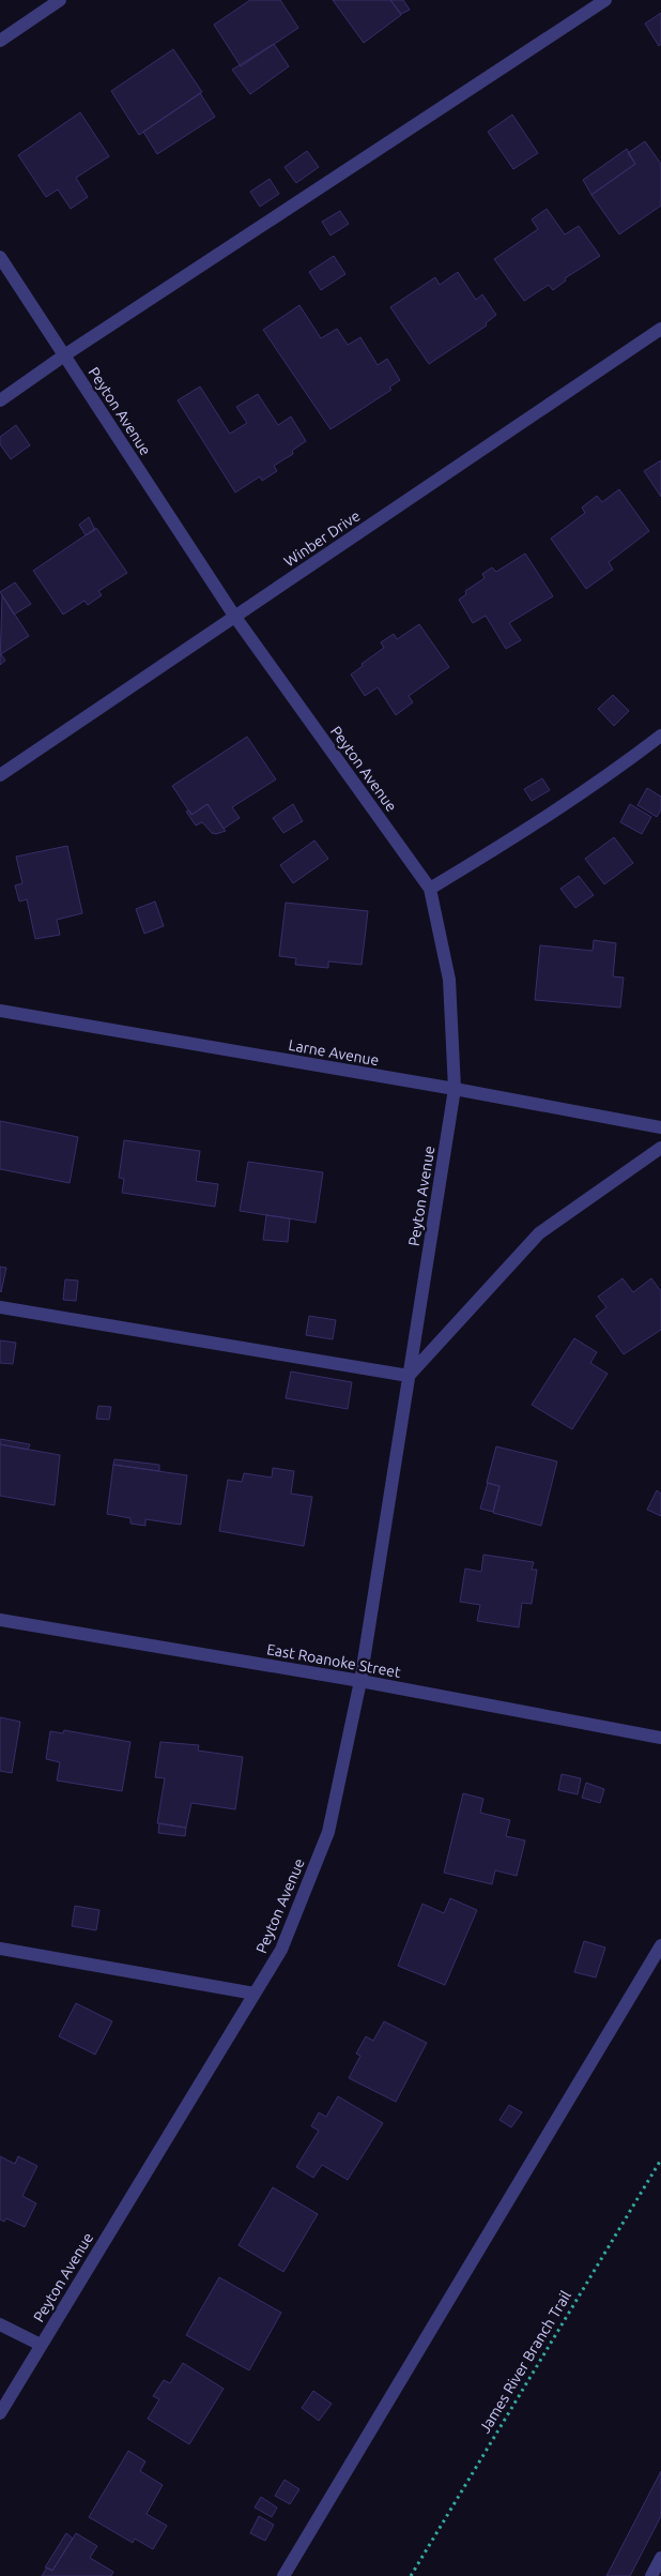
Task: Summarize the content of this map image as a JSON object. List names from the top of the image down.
{
  "streets": {
    "street": [
      "Peyton Avenue",
      "Winber Drive",
      "Larne Avenue",
      "East Roanoke Street"
    ],
    "path": ["James River Branch Trail"]
  },
  "crossings": [
    ["Peyton Avenue", "Winber Drive"],
    ["Peyton Avenue", "Larne Avenue"],
    ["Peyton Avenue", "East Roanoke Street"]
  ]
}
